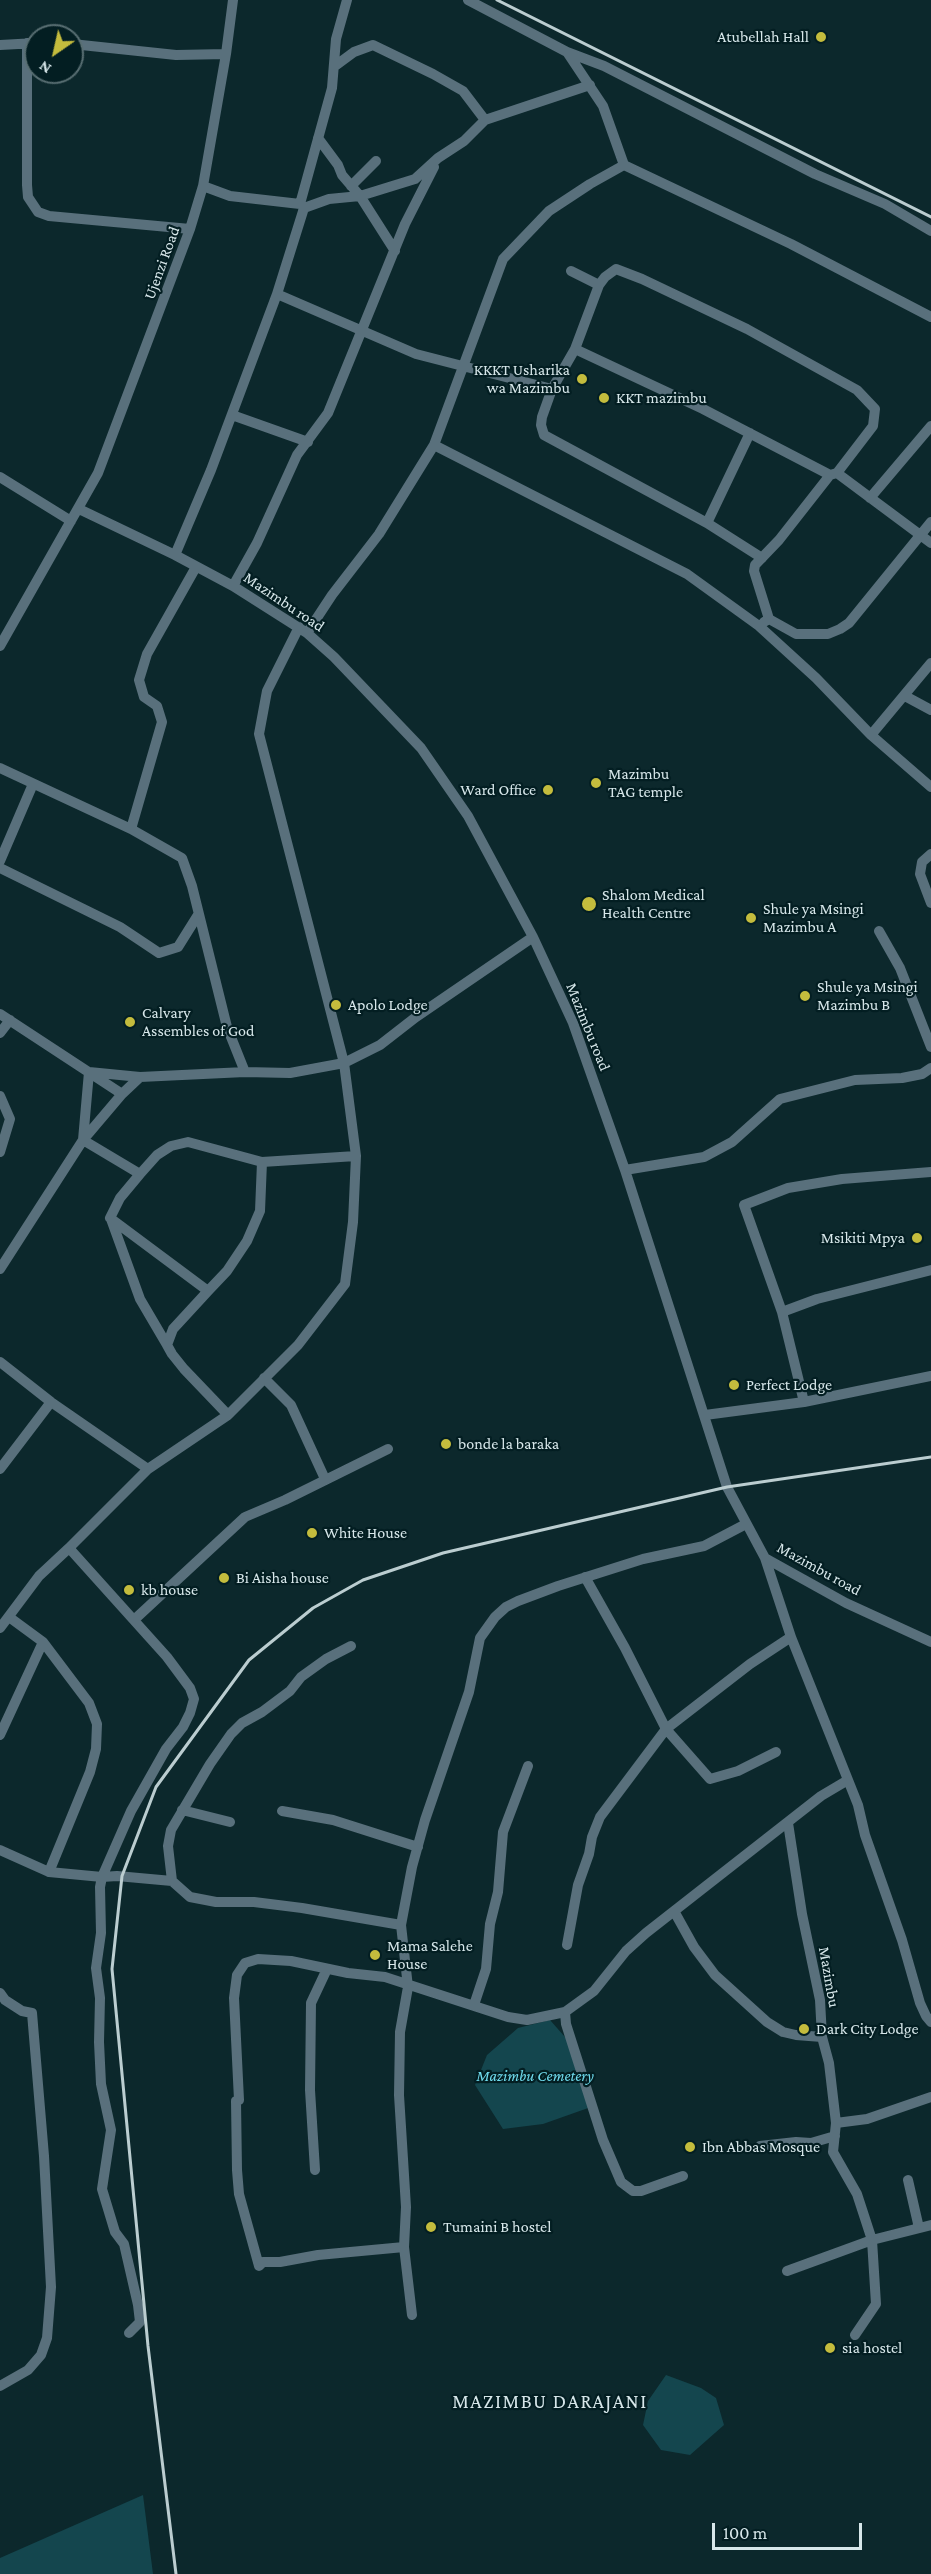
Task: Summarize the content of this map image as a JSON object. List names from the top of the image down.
{
  "streets": {
    "street": ["Ujenzi Road", "Mazimbu road", "Mazimbu"]
  },
  "crossings": [
    ["Ujenzi Road", "Mazimbu road"]
  ],
  "districts": ["MAZIMBU DARAJANI"],
  "parks": ["Mazimbu Cemetery"],
  "places": [
    "Atubellah Hall",
    "KKKT Usharika wa Mazimbu",
    "KKT mazimbu",
    "Mazimbu TAG temple",
    "Ward Office",
    "Shalom Medical Health Centre",
    "Shule ya Msingi Mazimbu A",
    "Shule ya Msingi Mazimbu B",
    "Apolo Lodge",
    "Calvary Assembles of God",
    "Msikiti Mpya",
    "Perfect Lodge",
    "bonde la baraka",
    "White House",
    "Bi Aisha house",
    "kb house",
    "Mama Salehe House",
    "Dark City Lodge",
    "Ibn Abbas Mosque",
    "Tumaini B hostel",
    "sia hostel"
  ],
  "scale_bar": "100 m",
  "north": "bottom left"
}
